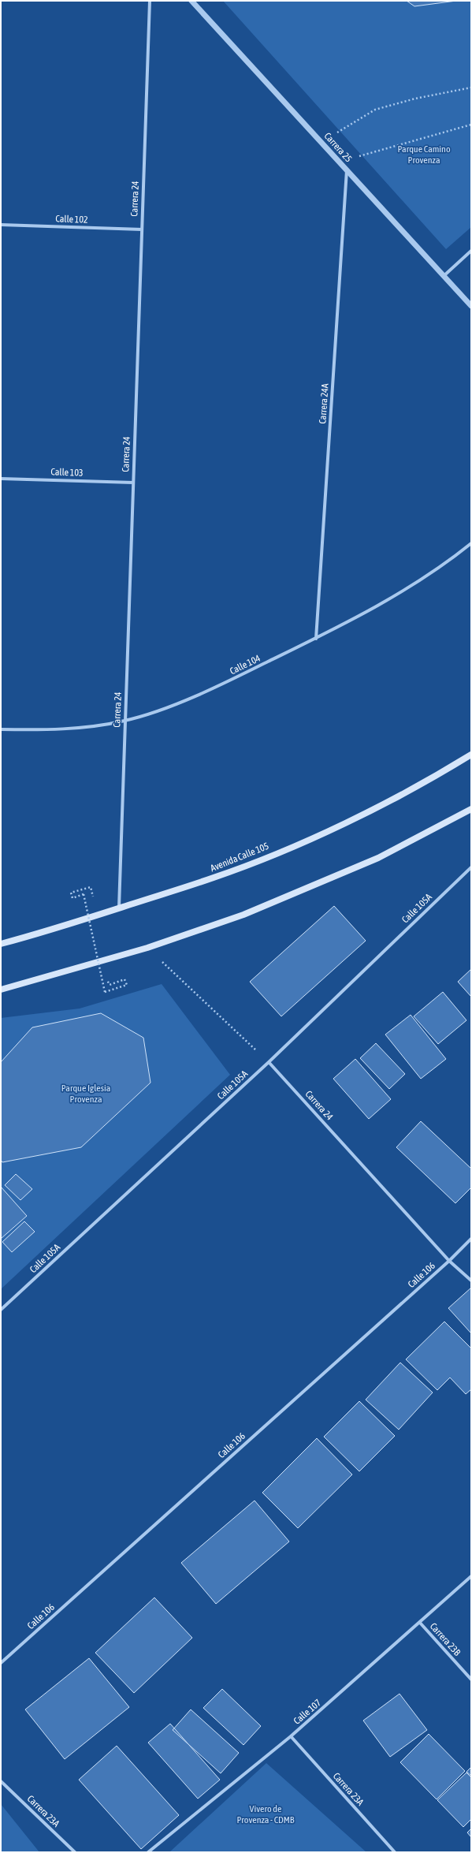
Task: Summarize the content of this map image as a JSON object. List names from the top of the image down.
{
  "streets": {
    "main road": ["Avenida Calle 105"],
    "street": [
      "Carrera 25",
      "Carrera 24",
      "Calle 102",
      "Carrera 24A",
      "Calle 103",
      "Calle 104",
      "Calle 105A",
      "Calle 106",
      "Carrera 23B",
      "Calle 107",
      "Carrera 23A"
    ]
  },
  "crossings": [
    ["Carrera 25", "Carrera 24A"],
    ["Carrera 24", "Calle 102"],
    ["Carrera 24", "Calle 103"],
    ["Carrera 24", "Calle 104"],
    ["Carrera 24", "Avenida Calle 105"],
    ["Carrera 24", "Calle 105A"],
    ["Carrera 24", "Calle 106"],
    ["Carrera 24A", "Calle 104"],
    ["Carrera 23B", "Calle 107"],
    ["Calle 107", "Carrera 23A"]
  ],
  "parks": ["Parque Camino Provenza", "Parque Iglesia Provenza", "Vivero de Provenza - CDMB"]
}
